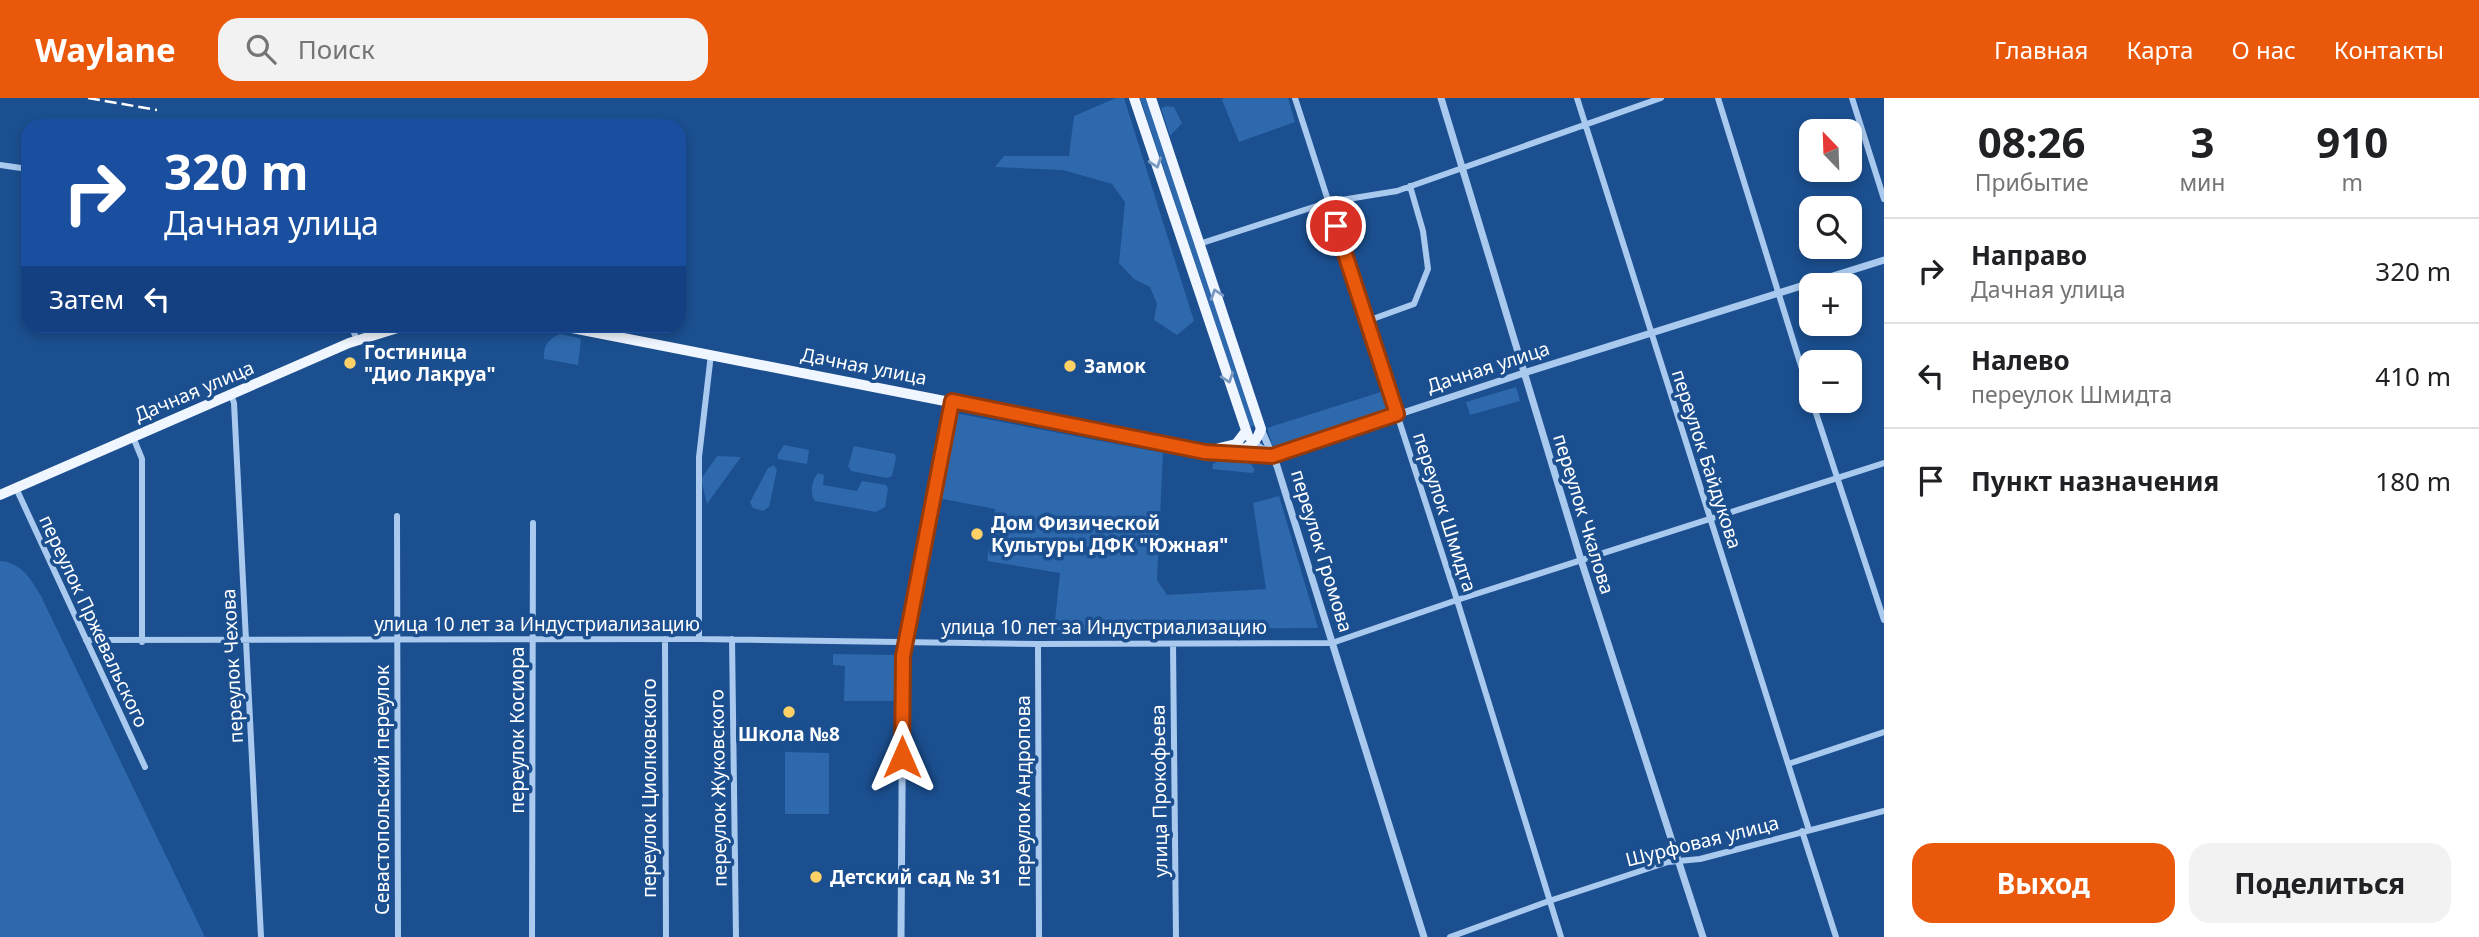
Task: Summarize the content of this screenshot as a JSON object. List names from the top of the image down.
{
  "streets": {
    "main road": ["Дачная улица", "переулок Громова"],
    "street": [
      "переулок Байдукова",
      "переулок Шмидта",
      "переулок Чкалова",
      "переулок Пржевальского",
      "улица 10 лет за Индустриализацию",
      "переулок Чехова",
      "переулок Косиора",
      "переулок Циолковского",
      "переулок Жуковского",
      "Севастопольский переулок",
      "переулок Андропова",
      "улица Прокофьева",
      "Шурфовая улица"
    ]
  },
  "crossings": [
    ["Дачная улица", "переулок Байдукова"],
    ["Дачная улица", "переулок Шмидта"],
    ["Дачная улица", "переулок Чкалова"],
    ["Дачная улица", "переулок Громова"],
    ["Дачная улица", "переулок Пржевальского"],
    ["Дачная улица", "переулок Чехова"],
    ["переулок Байдукова", "улица 10 лет за Индустриализацию"],
    ["переулок Байдукова", "Шурфовая улица"],
    ["переулок Шмидта", "улица 10 лет за Индустриализацию"],
    ["переулок Шмидта", "Шурфовая улица"],
    ["переулок Чкалова", "улица 10 лет за Индустриализацию"],
    ["переулок Чкалова", "Шурфовая улица"],
    ["переулок Громова", "улица 10 лет за Индустриализацию"],
    ["переулок Пржевальского", "улица 10 лет за Индустриализацию"],
    ["улица 10 лет за Индустриализацию", "переулок Чехова"],
    ["улица 10 лет за Индустриализацию", "переулок Косиора"],
    ["улица 10 лет за Индустриализацию", "переулок Циолковского"],
    ["улица 10 лет за Индустриализацию", "переулок Жуковского"],
    ["улица 10 лет за Индустриализацию", "Севастопольский переулок"],
    ["улица 10 лет за Индустриализацию", "переулок Андропова"],
    ["улица 10 лет за Индустриализацию", "улица Прокофьева"]
  ],
  "places": [
    "Гостиница \"Дио Лакруа\"",
    "Замок",
    "Дом Физической Культуры ДФК \"Южная\"",
    "Школа №8",
    "Детский сад № 31"
  ],
  "north": "top left",
  "page": {
    "header": "Waylane",
    "search": "Поиск",
    "nav": [
      "Главная",
      "Карта",
      "О нас",
      "Контакты"
    ],
    "eta": [
      "08:26",
      "Прибытие",
      "3",
      "мин",
      "910",
      "m"
    ],
    "map_buttons": ["+", "−"],
    "turn": ["320 m", "Дачная улица"],
    "list": [
      {
        "name": "Направо",
        "note": "Дачная улица",
        "value": "320 m"
      },
      {
        "name": "Налево",
        "note": "переулок Шмидта",
        "value": "410 m"
      },
      {
        "name": "Пункт назначения",
        "value": "180 m"
      }
    ],
    "then": "Затем",
    "buttons": ["Выход", "Поделиться"]
  }
}
